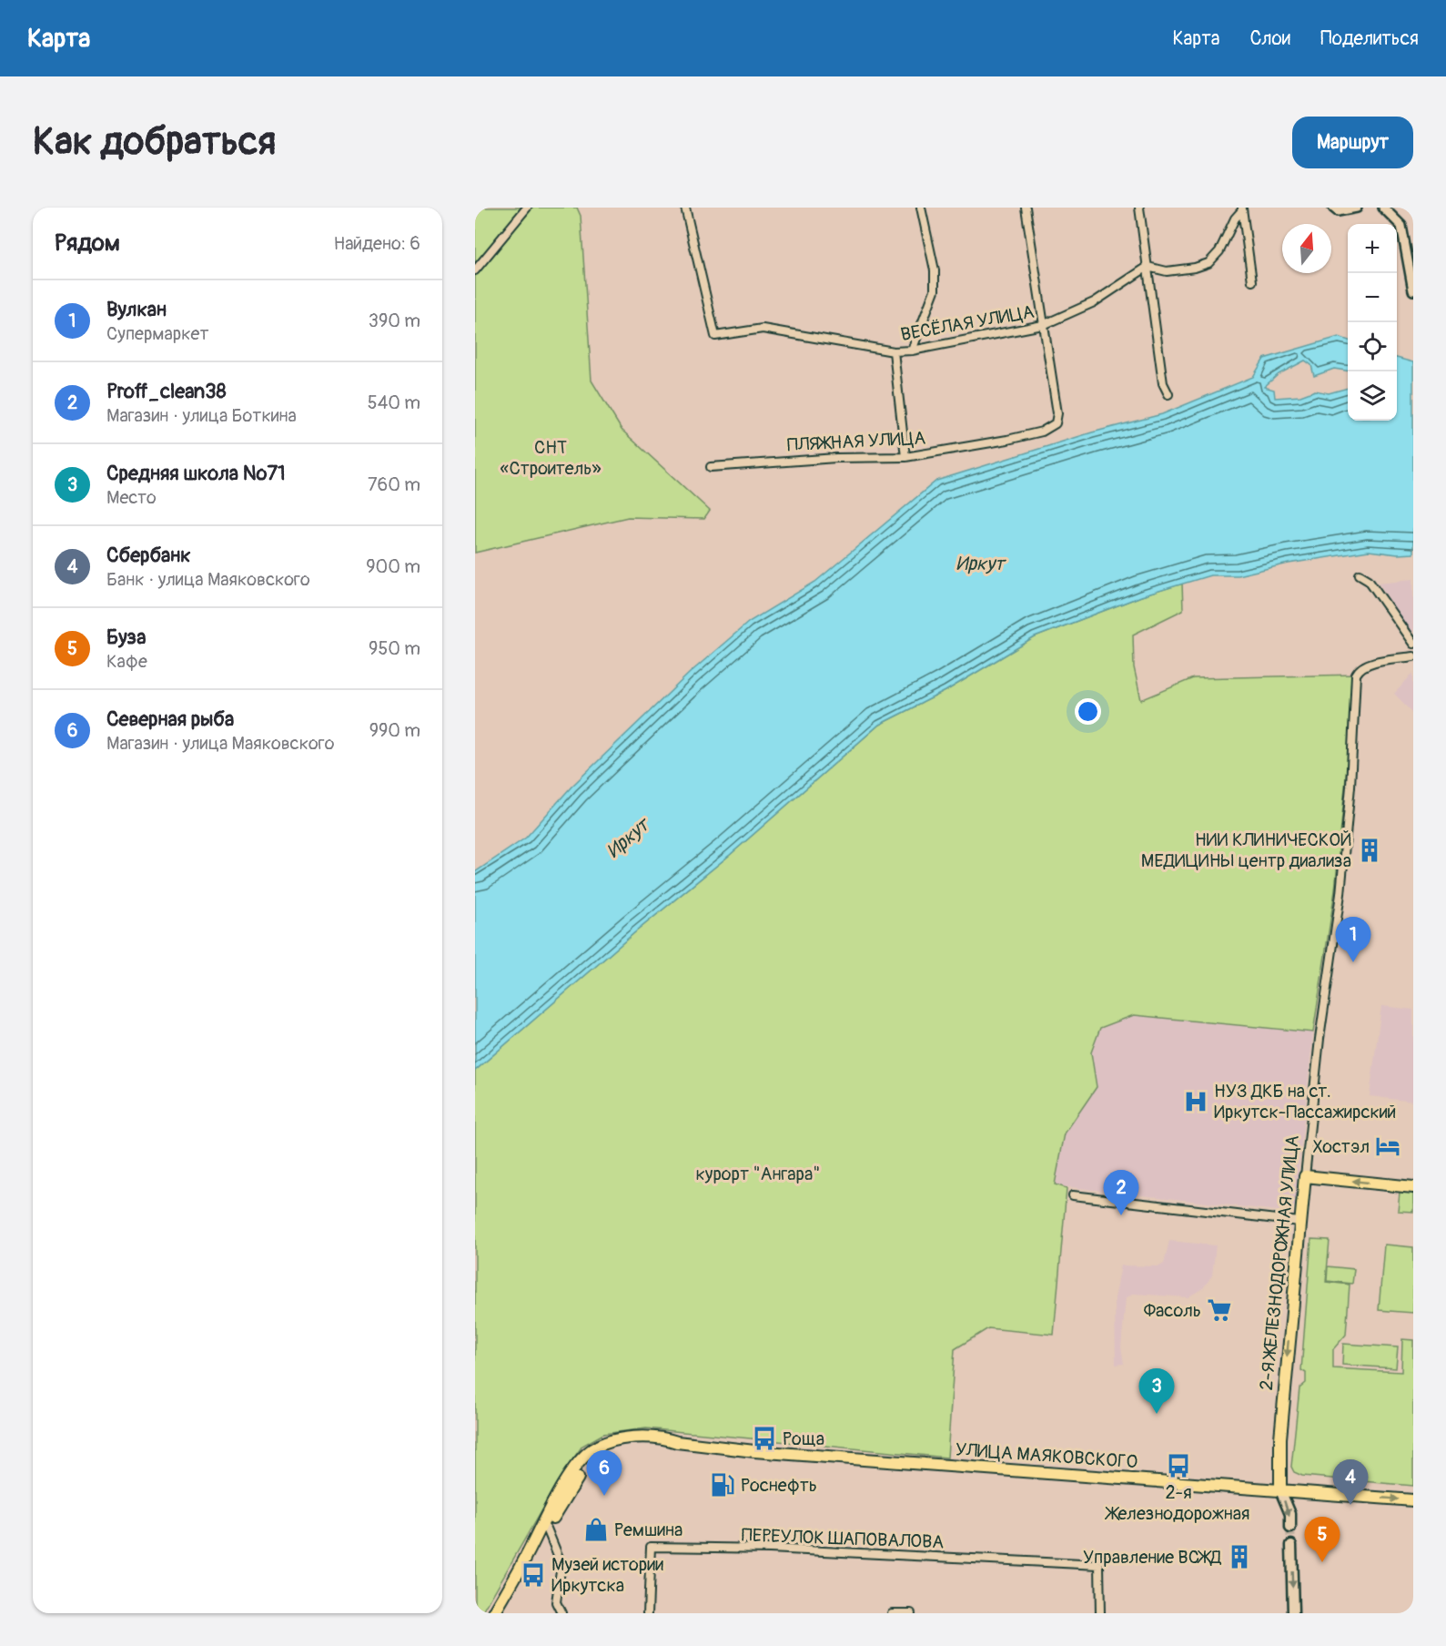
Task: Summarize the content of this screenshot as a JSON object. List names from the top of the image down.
{
  "streets": {
    "main road": ["2-Я ЖЕЛЕЗНОДОРОЖНАЯ УЛИЦА", "УЛИЦА МАЯКОВСКОГО"],
    "street": ["ВЕСЁЛАЯ УЛИЦА", "ПЛЯЖНАЯ УЛИЦА", "ПЕРЕУЛОК ШАПОВАЛОВА"]
  },
  "crossings": [
    ["ВЕСЁЛАЯ УЛИЦА", "ПЛЯЖНАЯ УЛИЦА"],
    ["2-Я ЖЕЛЕЗНОДОРОЖНАЯ УЛИЦА", "УЛИЦА МАЯКОВСКОГО"]
  ],
  "water": ["Иркут"],
  "parks": ["СНТ «Строитель»", "курорт \"Ангара\""],
  "places": {
    "building": ["НИИ КЛИНИЧЕСКОЙ МЕДИЦИНЫ центр диализа", "Управление ВСЖД"],
    "hospital": ["НУЗ ДКБ на ст. Иркутск-Пассажирский"],
    "hotel": ["Хостэл"],
    "supermarket": ["Фасоль"],
    "bus stop": ["Роща", "2-я Железнодорожная", "Музей истории Иркутска"],
    "fuel station": ["Роснефть"],
    "shop": ["Ремшина"]
  },
  "north": "top",
  "page": {
    "header": "Карта",
    "nav": ["Карта", "Слои", "Поделиться"],
    "buttons": "Маршрут",
    "title": "Как добраться",
    "heading": ["Рядом", "Найдено: 6"],
    "map_buttons": ["+", "−"],
    "list": [
      {
        "mark": "1",
        "name": "Вулкан",
        "note": "Супермаркет",
        "value": "390 m"
      },
      {
        "mark": "2",
        "name": "Proff_clean38",
        "note": "Магазин · улица Боткина",
        "value": "540 m"
      },
      {
        "mark": "3",
        "name": "Средняя школа №71",
        "note": "Место",
        "value": "760 m"
      },
      {
        "mark": "4",
        "name": "Сбербанк",
        "note": "Банк · улица Маяковского",
        "value": "900 m"
      },
      {
        "mark": "5",
        "name": "Буза",
        "note": "Кафе",
        "value": "950 m"
      },
      {
        "mark": "6",
        "name": "Северная рыба",
        "note": "Магазин · улица Маяковского",
        "value": "990 m"
      }
    ],
    "pins": [
      "1",
      "2",
      "3",
      "6",
      "4",
      "5"
    ]
  }
}
